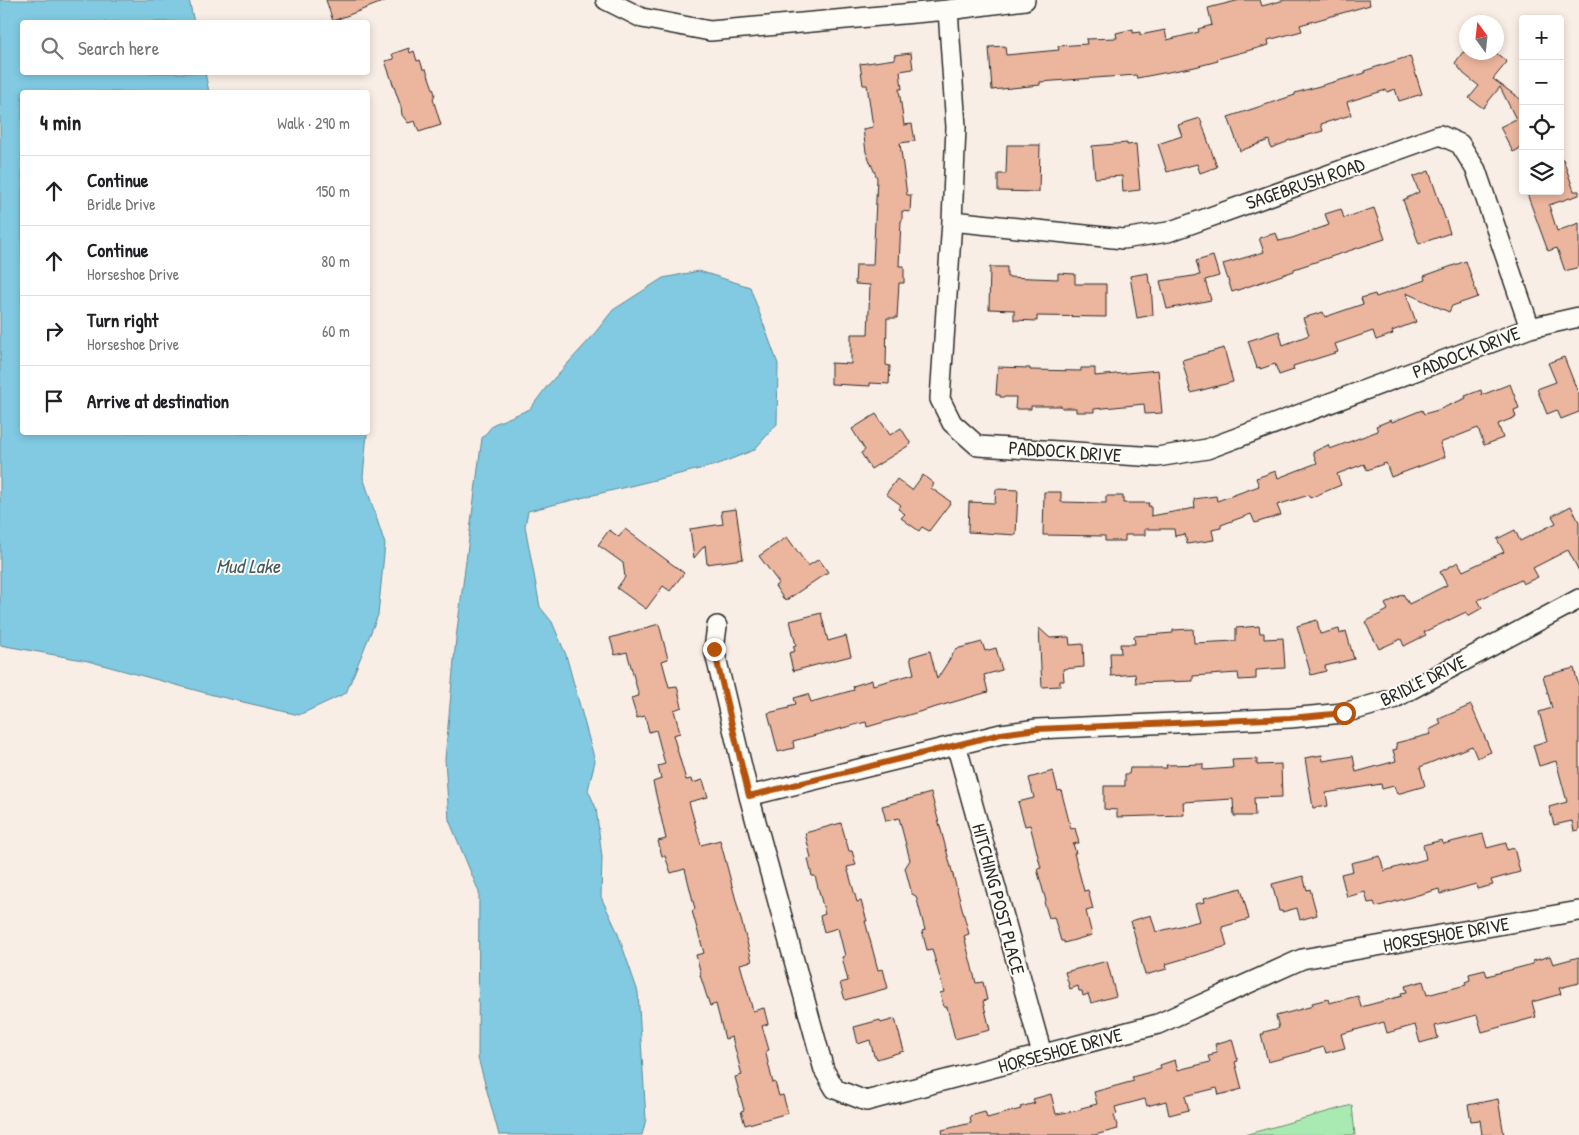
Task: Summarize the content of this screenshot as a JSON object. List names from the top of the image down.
{
  "streets": {
    "street": [
      "SAGEBRUSH ROAD",
      "PADDOCK DRIVE",
      "BRIDLE DRIVE",
      "HITCHING POST PLACE",
      "HORSESHOE DRIVE"
    ]
  },
  "crossings": [
    ["SAGEBRUSH ROAD", "PADDOCK DRIVE"],
    ["BRIDLE DRIVE", "HITCHING POST PLACE"],
    ["HITCHING POST PLACE", "HORSESHOE DRIVE"]
  ],
  "water": ["Mud Lake"],
  "north": "top",
  "page": {
    "map_buttons": ["+", "−"],
    "search": "Search here",
    "heading": ["4 min", "Walk · 290 m"],
    "list": [
      ["Continue", "Bridle Drive", "150 m"],
      ["Continue", "Horseshoe Drive", "80 m"],
      ["Turn right", "Horseshoe Drive", "60 m"],
      "Arrive at destination"
    ]
  }
}
